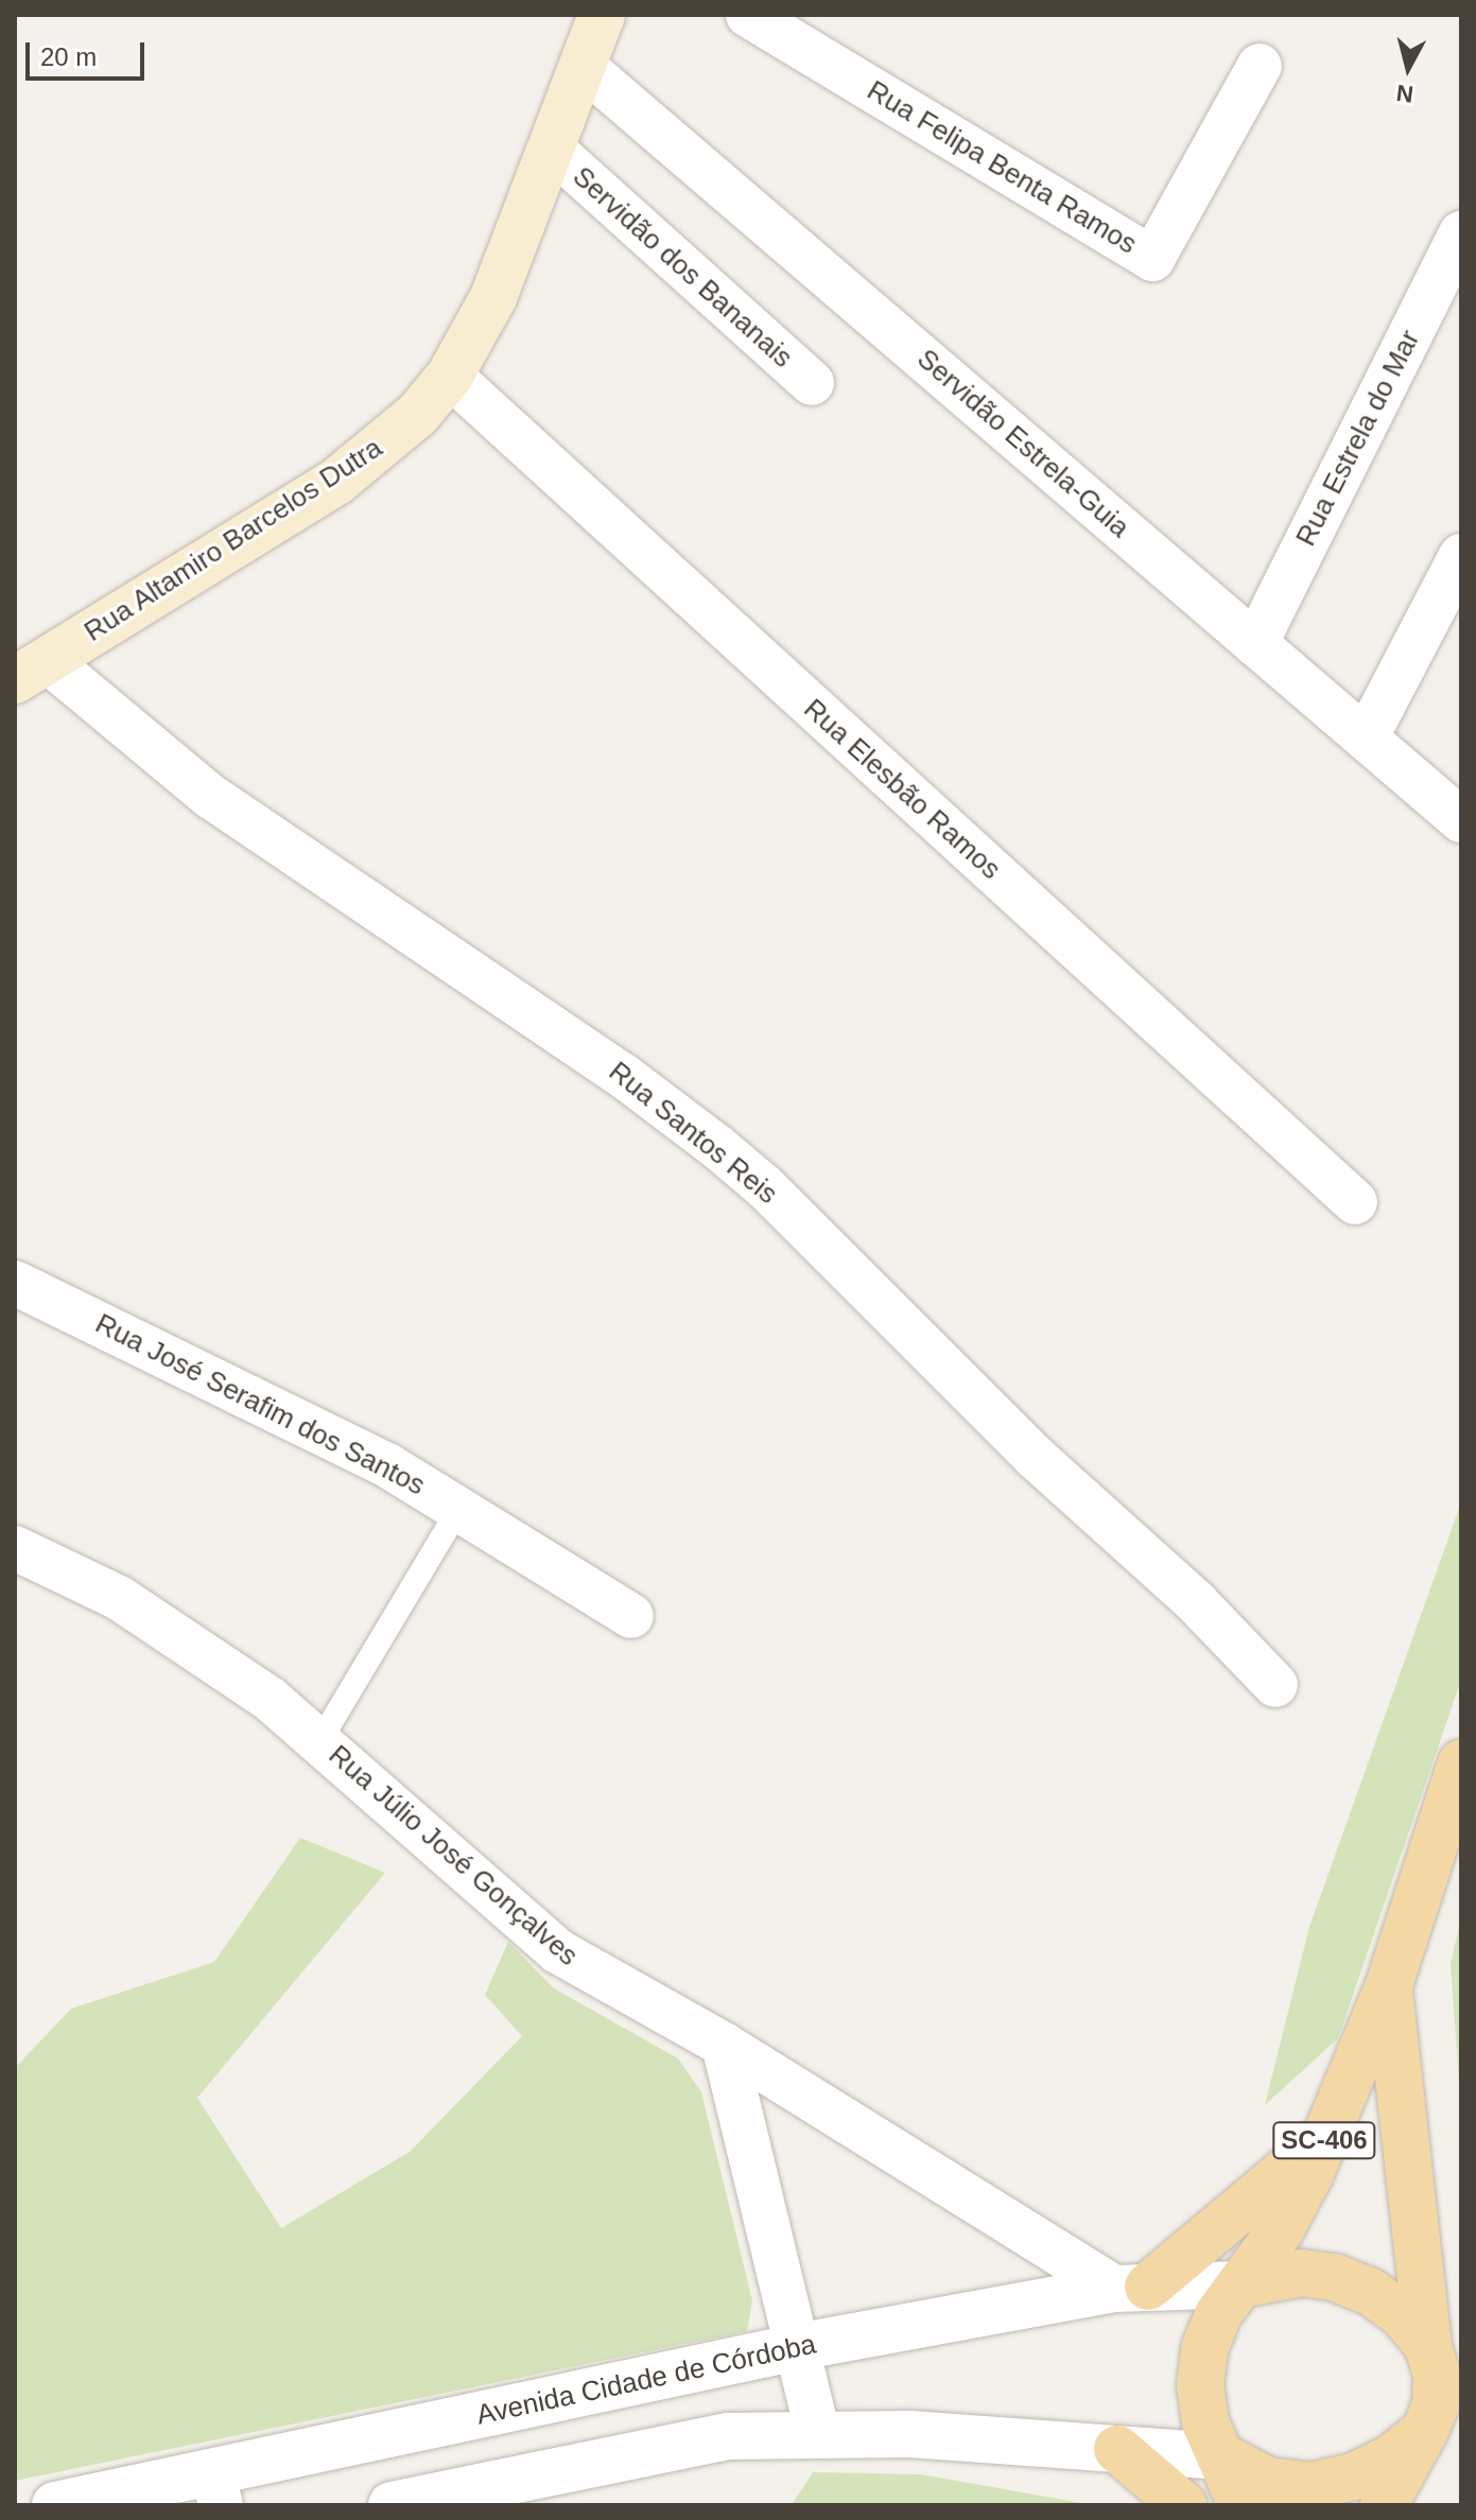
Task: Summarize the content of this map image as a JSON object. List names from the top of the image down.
{
  "streets": {
    "main road": ["Rua Altamiro Barcelos Dutra", "SC-406"],
    "street": [
      "Rua Felipa Benta Ramos",
      "Servidão dos Bananais",
      "Rua Estrela do Mar",
      "Servidão Estrela-Guia",
      "Rua Elesbão Ramos",
      "Rua Santos Reis",
      "Rua José Serafim dos Santos",
      "Rua Júlio José Gonçalves",
      "Avenida Cidade de Córdoba"
    ]
  },
  "crossings": [
    ["Servidão dos Bananais", "Rua Altamiro Barcelos Dutra"],
    ["Rua Estrela do Mar", "Servidão Estrela-Guia"],
    ["Servidão Estrela-Guia", "Rua Altamiro Barcelos Dutra"],
    ["Rua Altamiro Barcelos Dutra", "Rua Elesbão Ramos"],
    ["Rua Altamiro Barcelos Dutra", "Rua Santos Reis"],
    ["Rua Júlio José Gonçalves", "Avenida Cidade de Córdoba"],
    ["SC-406", "Avenida Cidade de Córdoba"]
  ],
  "scale_bar": "20 m",
  "north": "bottom"
}
